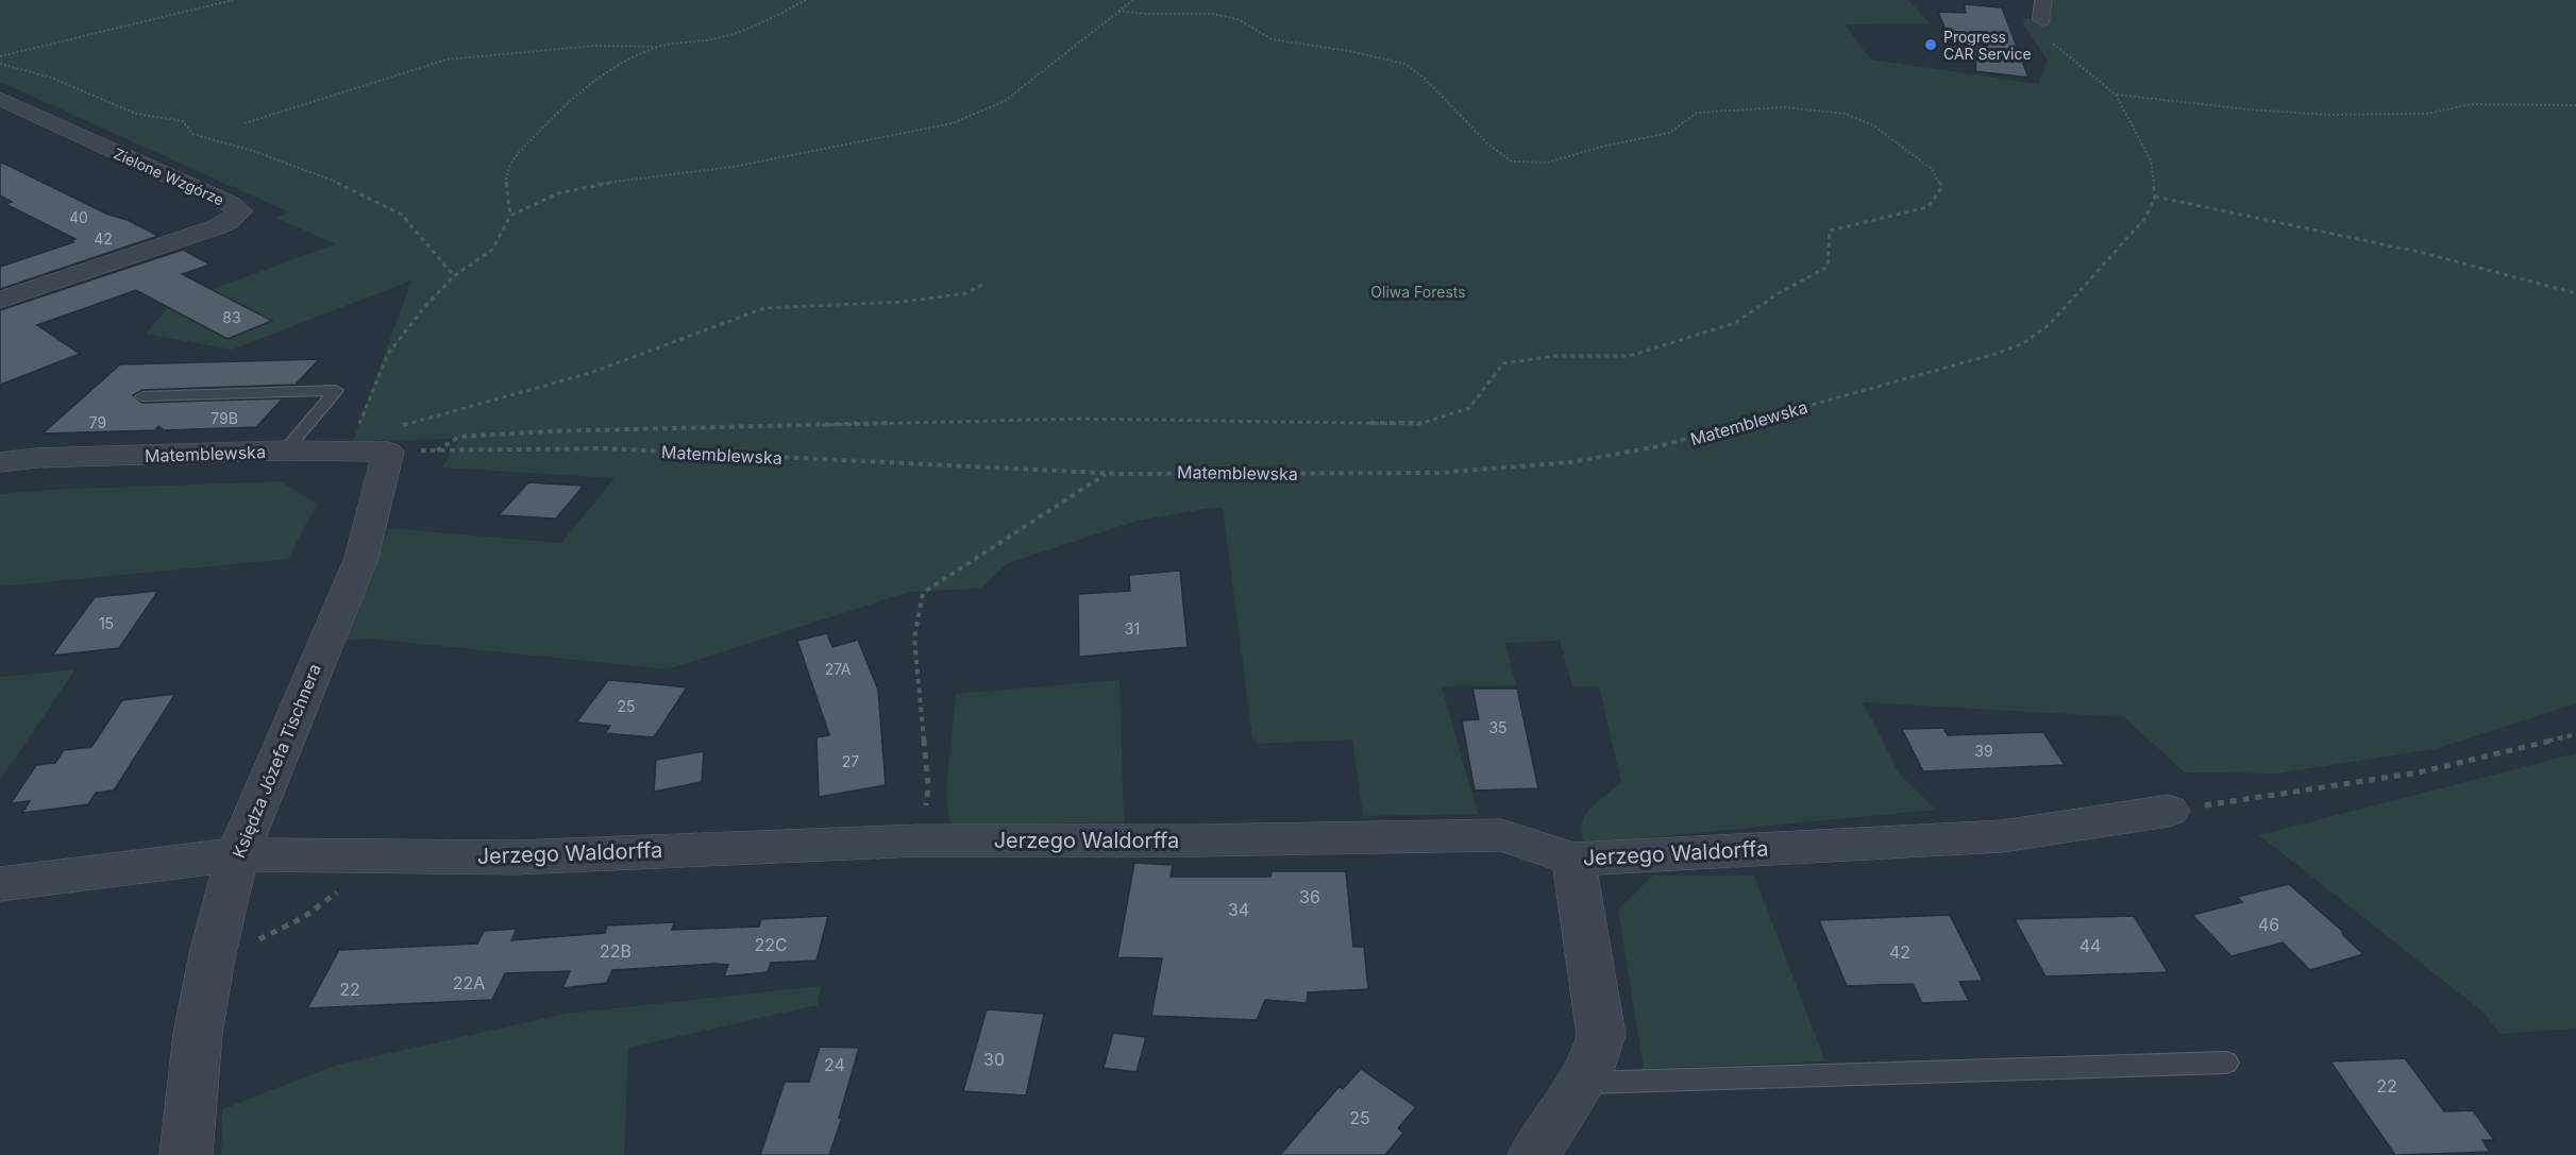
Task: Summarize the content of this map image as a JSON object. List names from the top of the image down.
{
  "streets": {
    "street": [
      "Zielone Wzgórze",
      "Matemblewska",
      "Księdza Józefa Tischnera",
      "Jerzego Waldorffa"
    ]
  },
  "crossings": [
    ["Matemblewska", "Księdza Józefa Tischnera"],
    ["Księdza Józefa Tischnera", "Jerzego Waldorffa"]
  ],
  "parks": ["Oliwa Forests"],
  "places": ["Progress CAR Service"],
  "house_numbers": [
    "40",
    "42",
    "83",
    "79B",
    "79",
    "15",
    "31",
    "27A",
    "25",
    "35",
    "39",
    "27",
    "36",
    "34",
    "46",
    "22C",
    "44",
    "22B",
    "42",
    "22A",
    "22",
    "30",
    "24",
    "22",
    "25"
  ]
}
